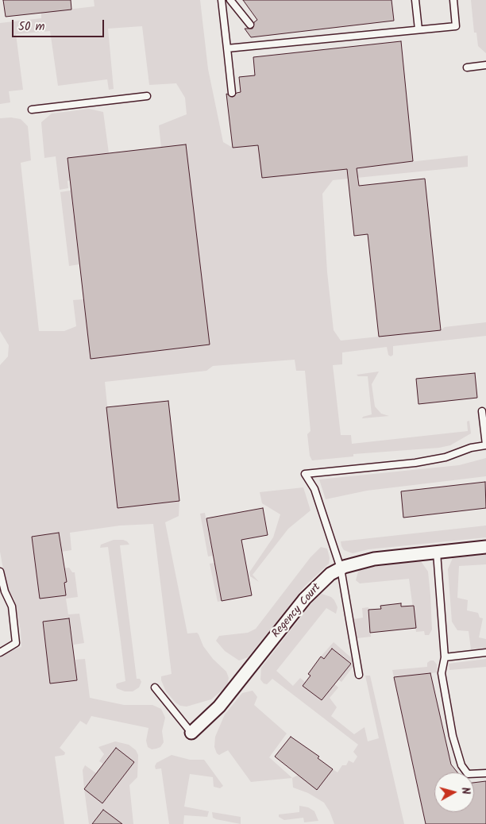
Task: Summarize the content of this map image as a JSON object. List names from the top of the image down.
{
  "streets": {
    "street": ["Regency Court"]
  },
  "scale_bar": "50 m",
  "north": "right"
}
